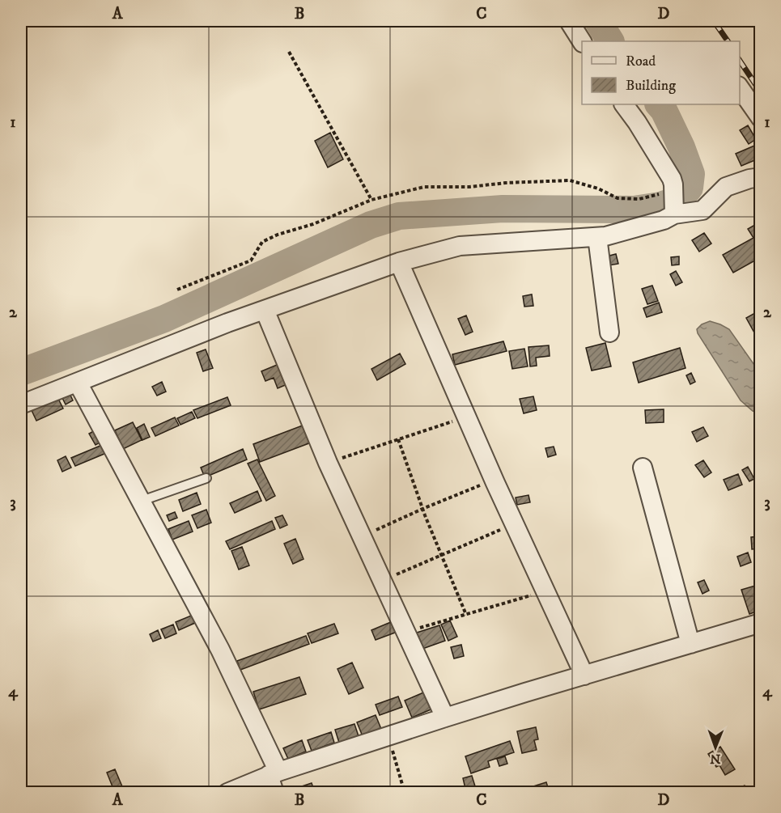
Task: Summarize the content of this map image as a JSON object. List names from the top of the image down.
{
  "legend": ["Road", "Building"],
  "north": "bottom",
  "grid": {
    "columns": [
      "A",
      "B",
      "C",
      "D"
    ],
    "rows": [
      "1",
      "2",
      "3",
      "4"
    ]
  }
}
